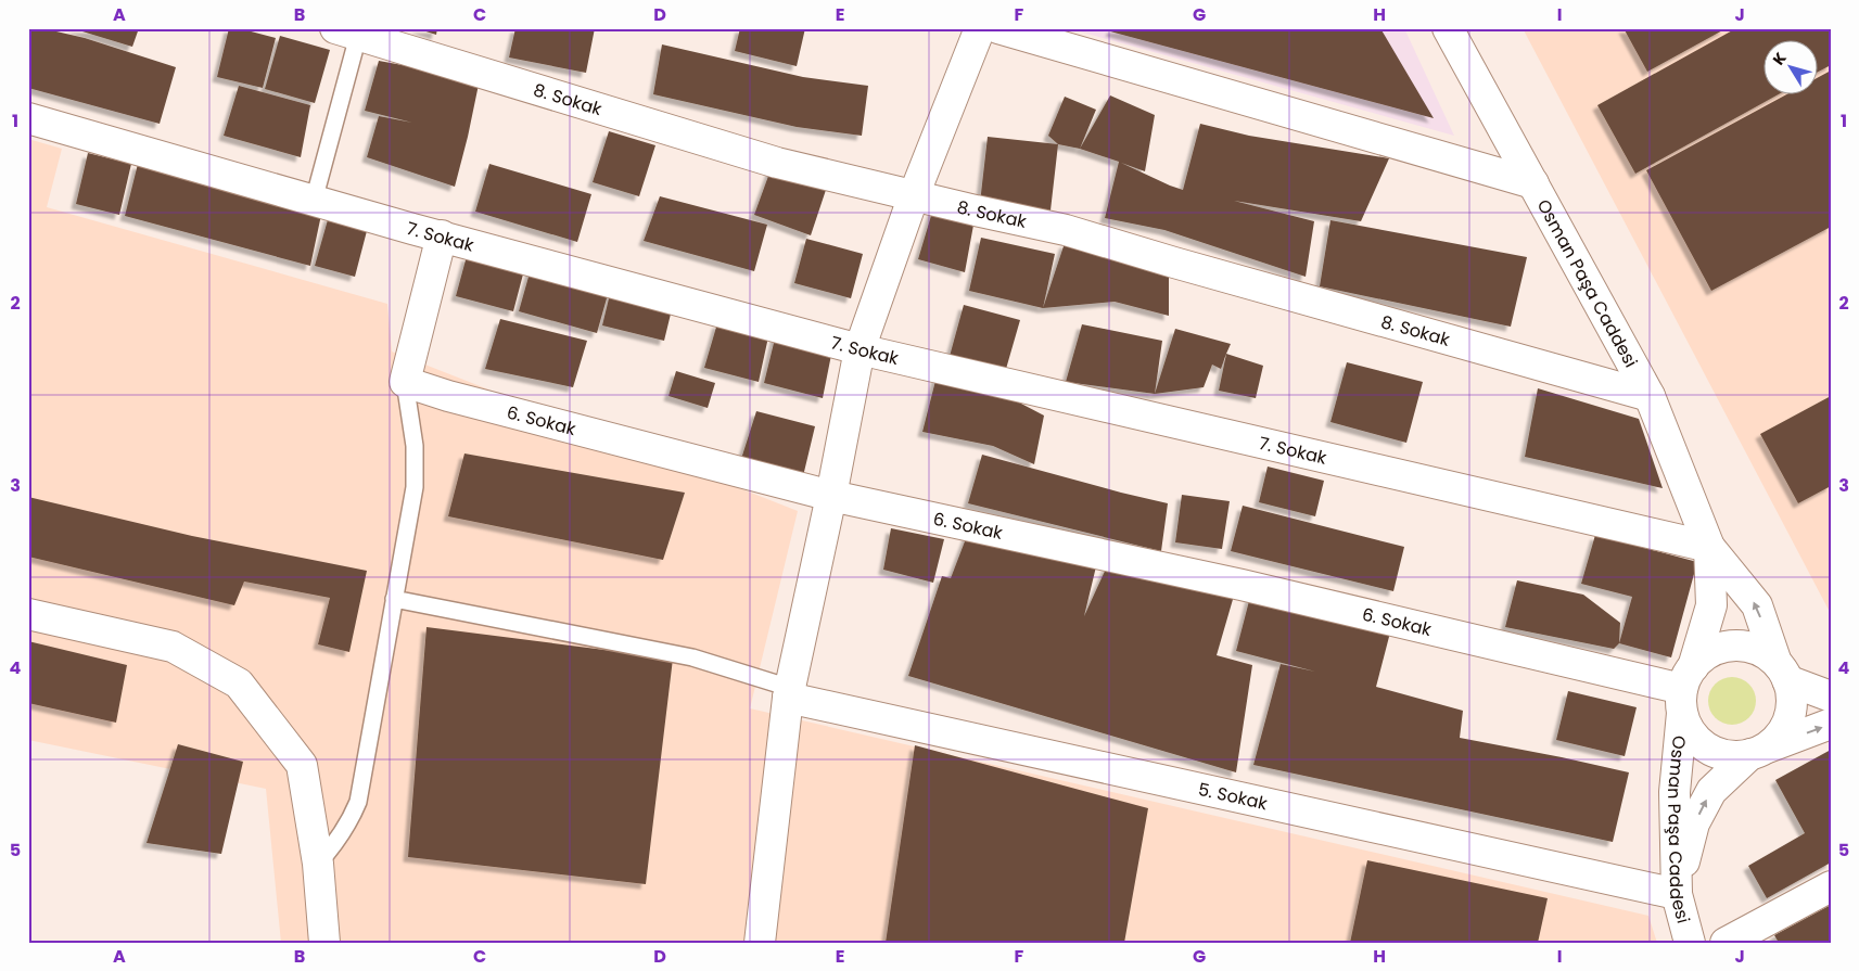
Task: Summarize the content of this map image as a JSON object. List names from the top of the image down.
{
  "streets": {
    "street": [
      "8. Sokak",
      "7. Sokak",
      "Osman Paşa Caddesi",
      "6. Sokak",
      "5. Sokak"
    ]
  },
  "crossings": [
    ["8. Sokak", "Osman Paşa Caddesi"],
    ["7. Sokak", "Osman Paşa Caddesi"],
    ["Osman Paşa Caddesi", "6. Sokak"],
    ["Osman Paşa Caddesi", "5. Sokak"]
  ],
  "north": "top left",
  "grid": {
    "columns": [
      "A",
      "B",
      "C",
      "D",
      "E",
      "F",
      "G",
      "H",
      "I",
      "J"
    ],
    "rows": [
      "1",
      "2",
      "3",
      "4",
      "5"
    ]
  }
}
